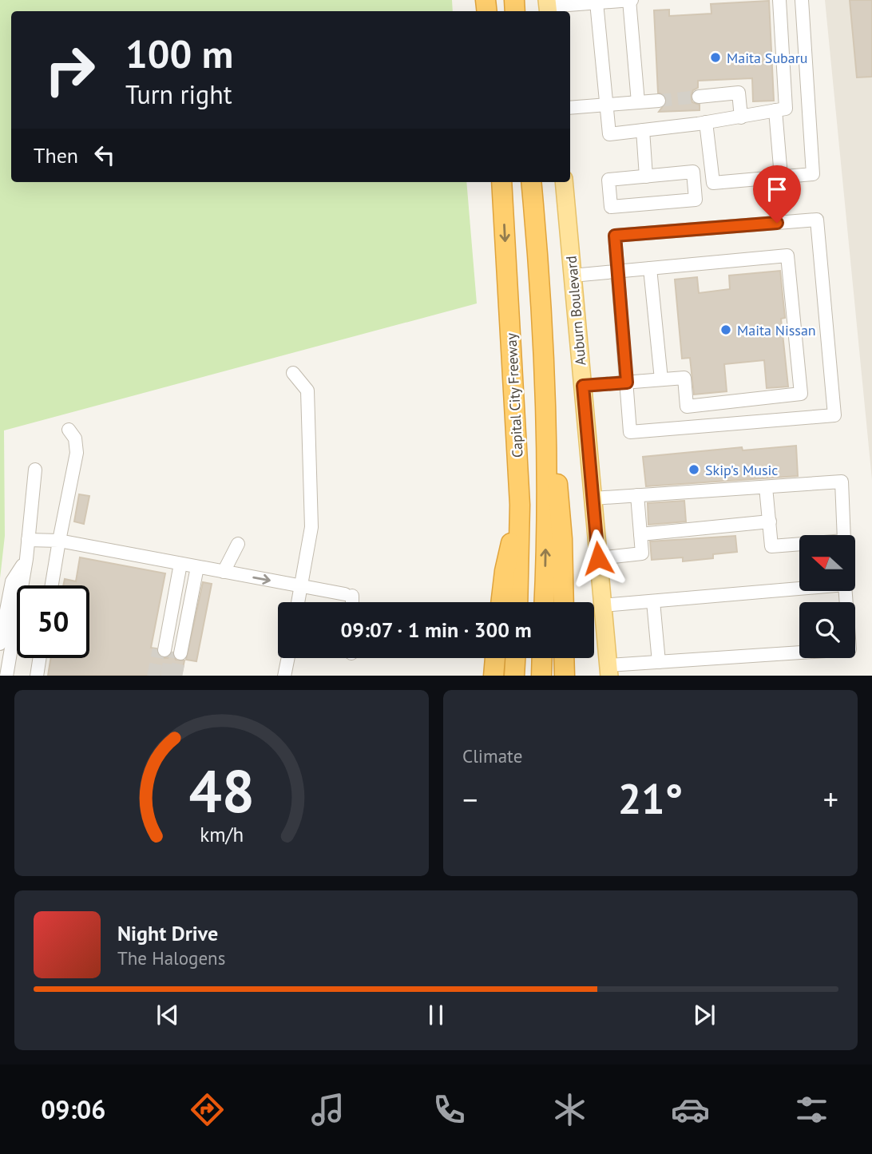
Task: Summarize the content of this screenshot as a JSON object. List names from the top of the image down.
{
  "streets": {
    "highway": ["Capital City Freeway"],
    "main road": ["Auburn Boulevard"]
  },
  "places": ["Maita Subaru", "Maita Nissan", "Skip's Music"],
  "north": "left",
  "page": {
    "turn": ["100 m", "Turn right"],
    "then": "Then",
    "limit": "50",
    "trip": "09:07 · 1 min · 300 m",
    "tile": "Climate",
    "heat": ["−", "21°", "+"],
    "song": ["Night Drive", "The Halogens"],
    "tabs": "09:06",
    "gauge": ["48", "km/h"]
  }
}
